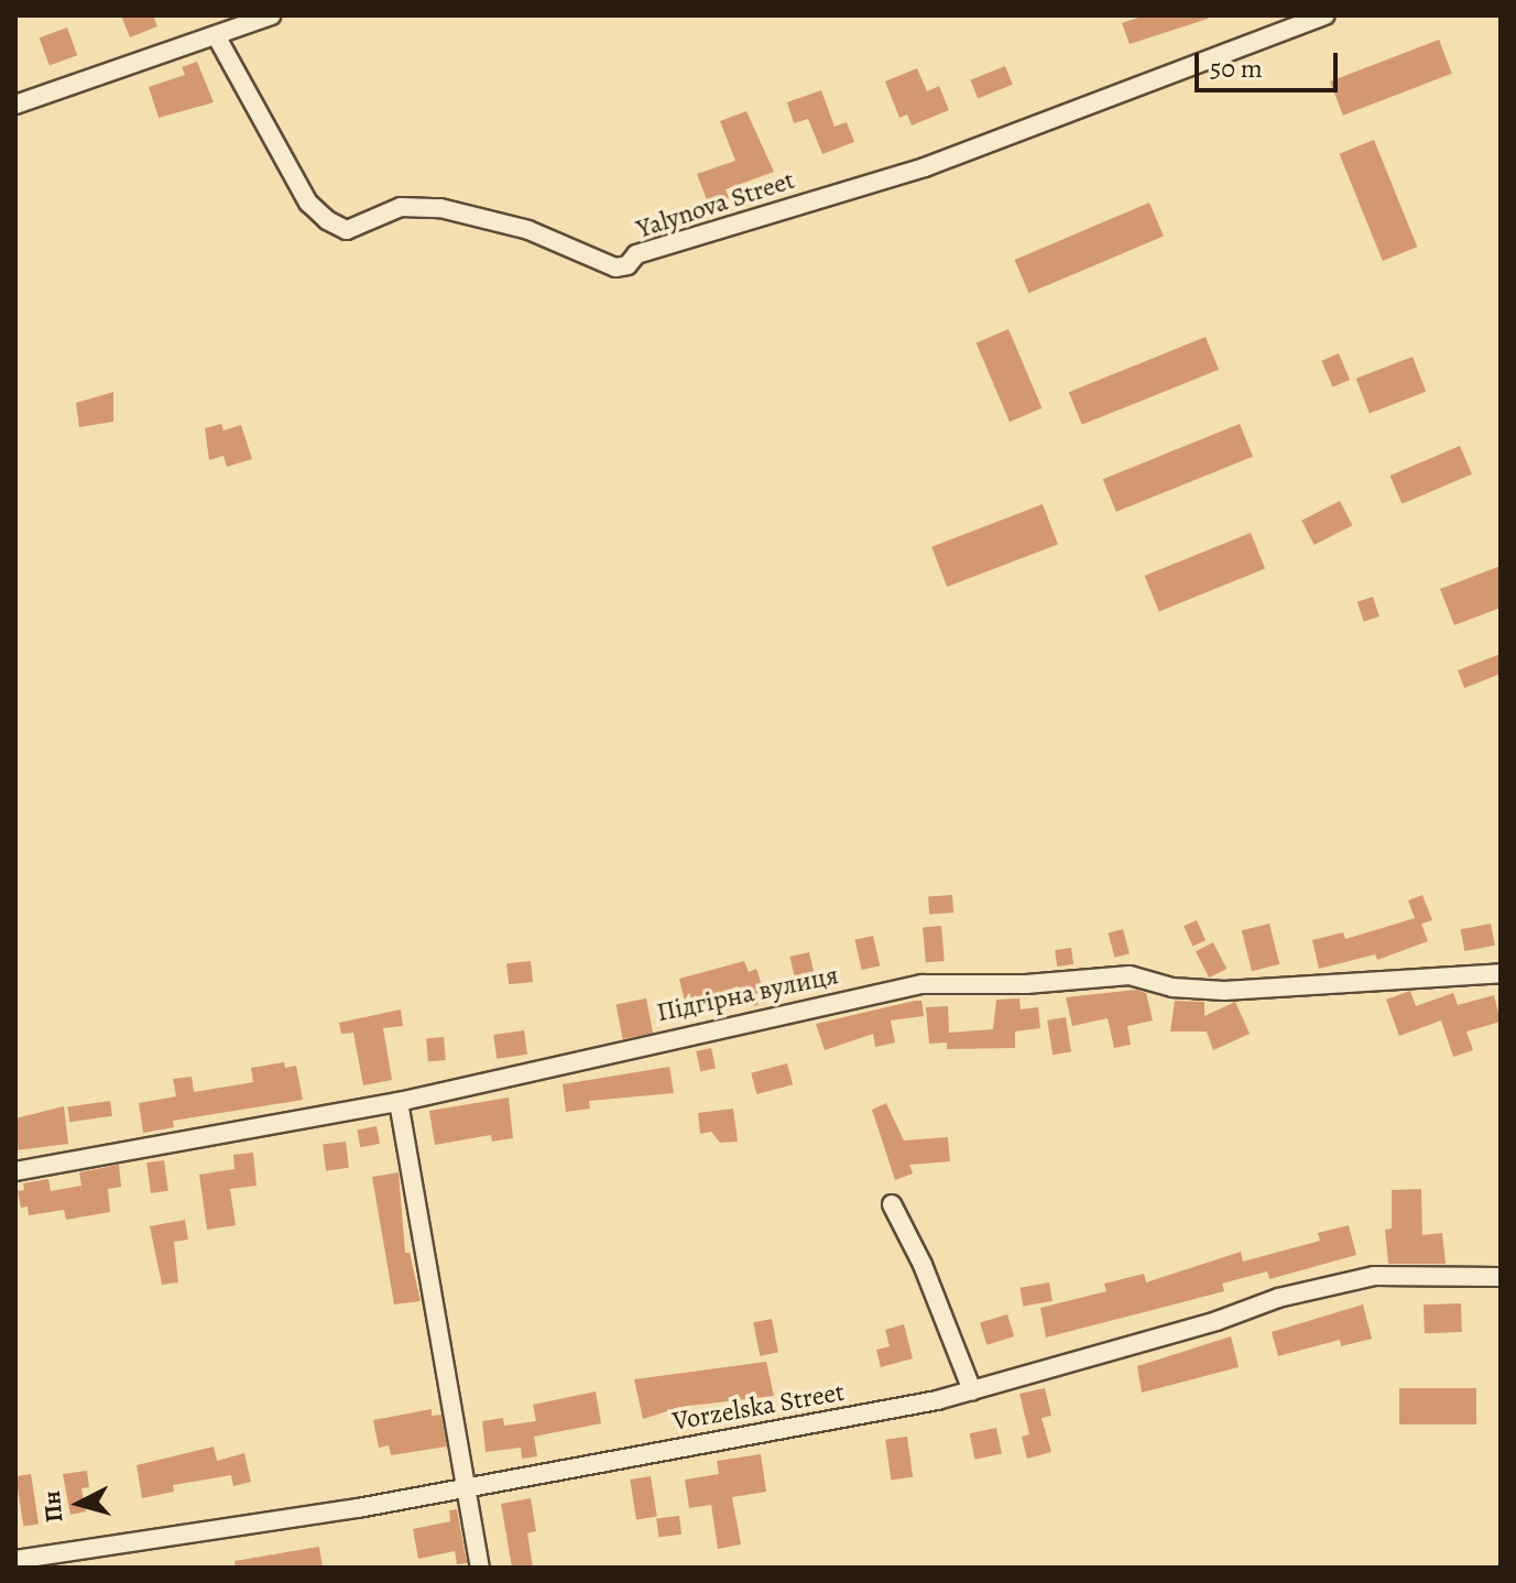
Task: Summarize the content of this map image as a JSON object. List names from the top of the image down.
{
  "streets": {
    "street": ["Yalynova Street", "Підгірна вулиця", "Vorzelska Street"]
  },
  "scale_bar": "50 m",
  "north": "left"
}
